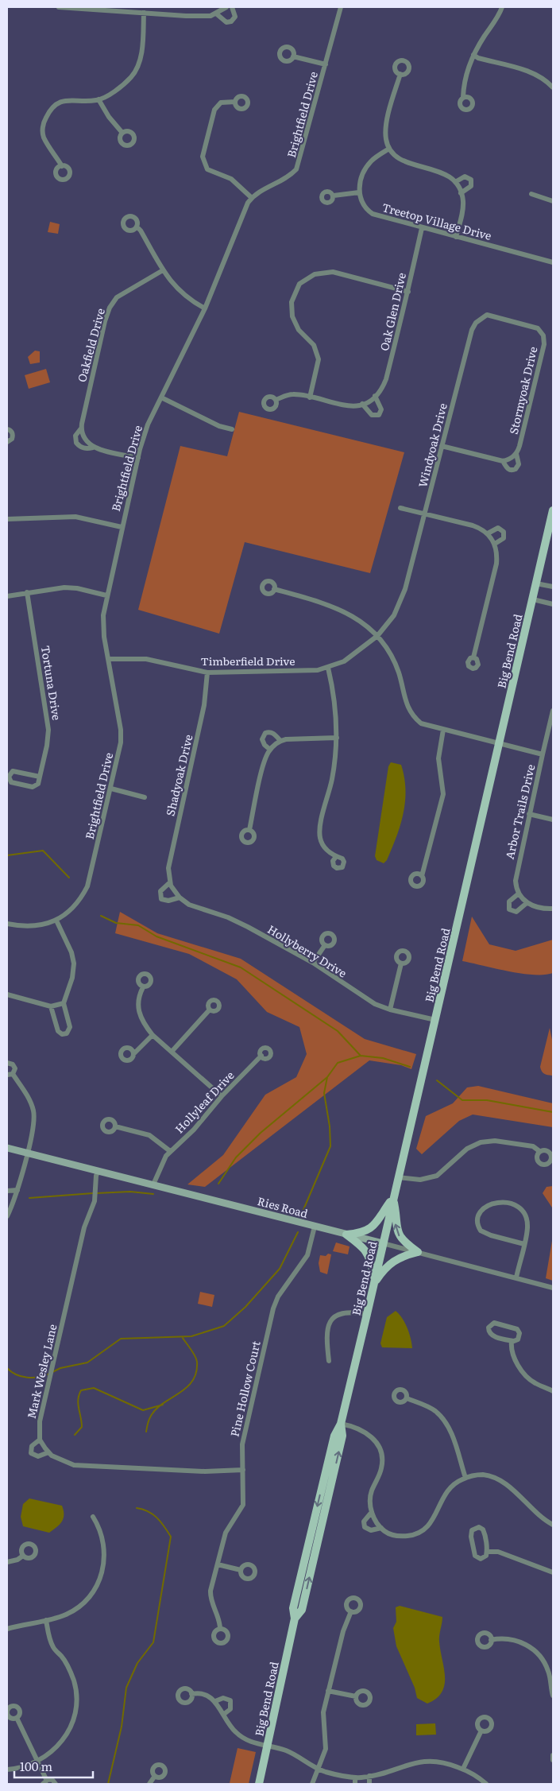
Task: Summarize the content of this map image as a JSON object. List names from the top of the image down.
{
  "streets": {
    "main road": ["Big Bend Road"],
    "street": [
      "Brightfield Drive",
      "Treetop Village Drive",
      "Oak Glen Drive",
      "Oakfield Drive",
      "Stormyoak Drive",
      "Windyoak Drive",
      "Timberfield Drive",
      "Tortuna Drive",
      "Shadyoak Drive",
      "Arbor Trails Drive",
      "Hollyberry Drive",
      "Hollyleaf Drive",
      "Ries Road",
      "Mark Wesley Lane",
      "Pine Hollow Court"
    ]
  },
  "crossings": [
    ["Brightfield Drive", "Oakfield Drive"],
    ["Brightfield Drive", "Timberfield Drive"],
    ["Treetop Village Drive", "Oak Glen Drive"],
    ["Stormyoak Drive", "Windyoak Drive"],
    ["Windyoak Drive", "Timberfield Drive"],
    ["Windyoak Drive", "Arbor Trails Drive"],
    ["Big Bend Road", "Arbor Trails Drive"],
    ["Big Bend Road", "Hollyberry Drive"],
    ["Big Bend Road", "Ries Road"],
    ["Timberfield Drive", "Shadyoak Drive"],
    ["Timberfield Drive", "Arbor Trails Drive"],
    ["Shadyoak Drive", "Hollyberry Drive"],
    ["Hollyleaf Drive", "Ries Road"],
    ["Ries Road", "Mark Wesley Lane"],
    ["Ries Road", "Pine Hollow Court"]
  ],
  "scale_bar": "100 m"
}
